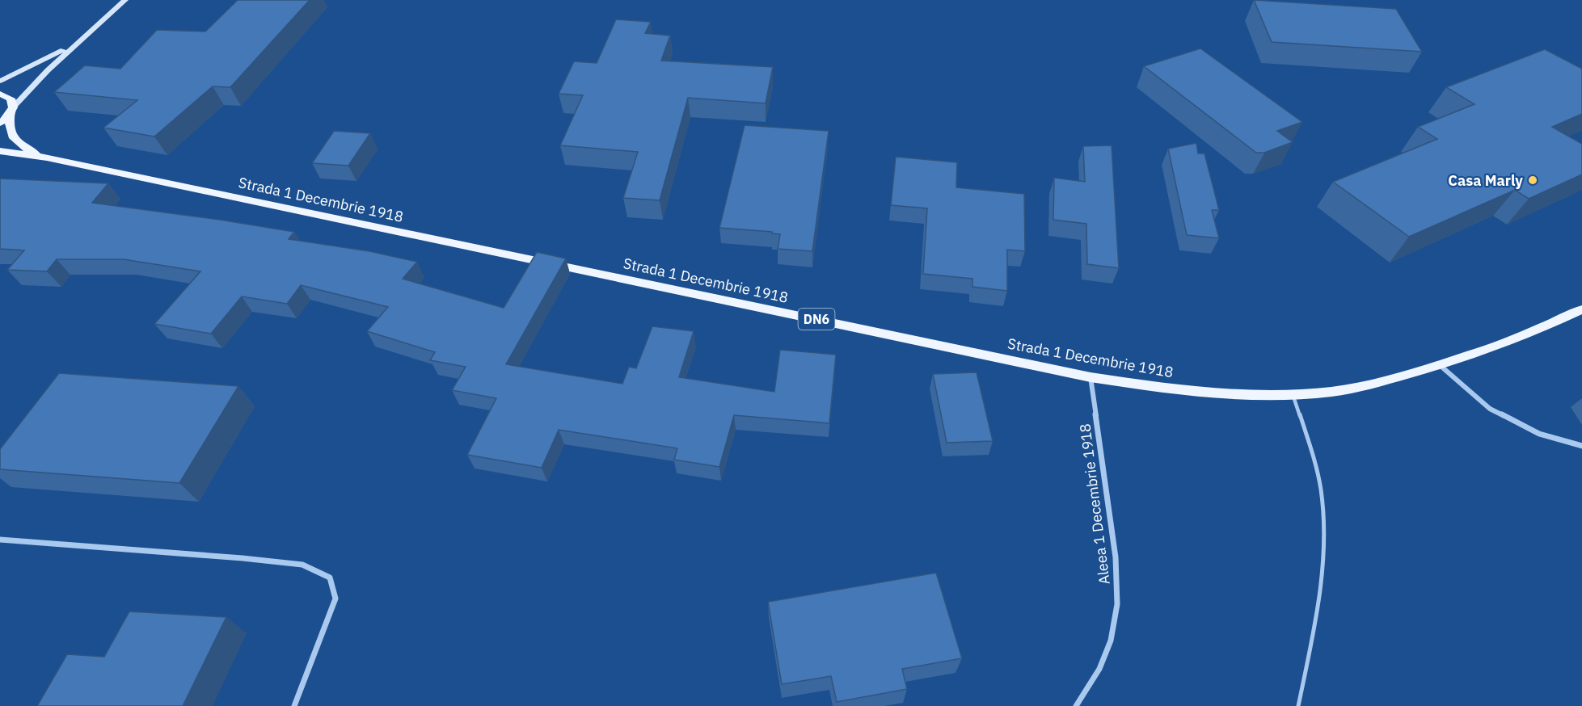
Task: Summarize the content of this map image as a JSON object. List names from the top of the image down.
{
  "streets": {
    "main road": ["Strada 1 Decembrie 1918", "DN6"],
    "street": ["Aleea 1 Decembrie 1918"]
  },
  "crossings": [
    ["Strada 1 Decembrie 1918", "Aleea 1 Decembrie 1918"]
  ],
  "places": ["Casa Marly"]
}
